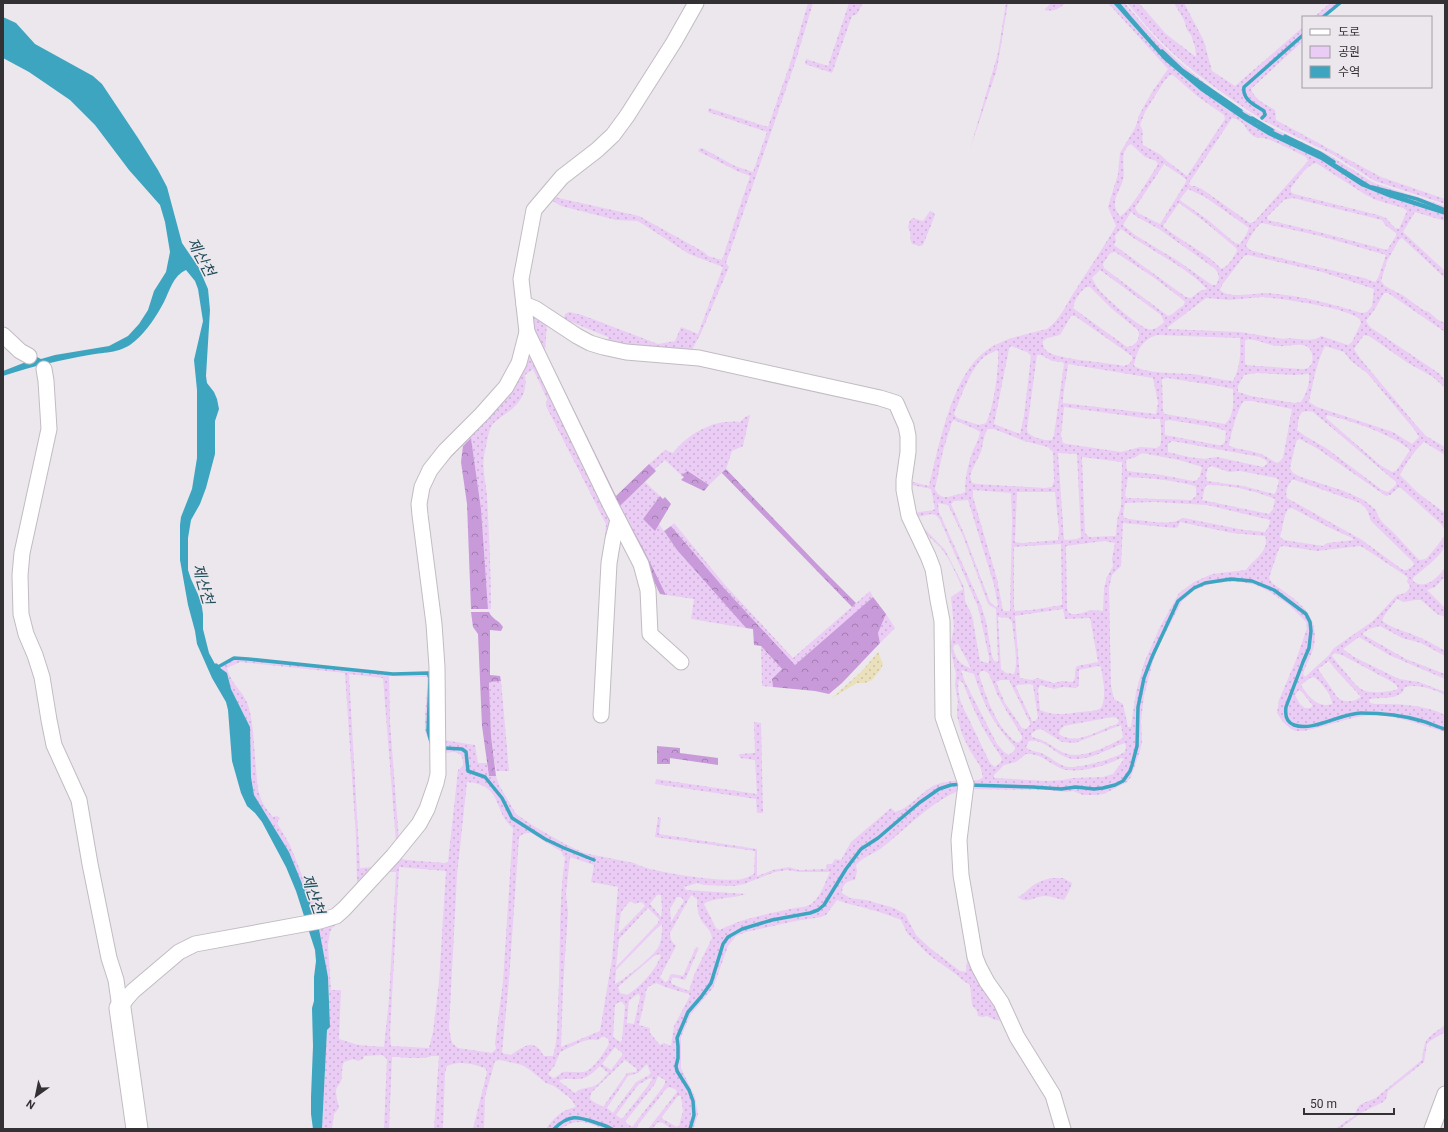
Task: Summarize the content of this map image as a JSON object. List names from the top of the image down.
{
  "water": ["제산천"],
  "legend": ["도로", "공원", "수역"],
  "scale_bar": "50 m",
  "north": "bottom left"
}
